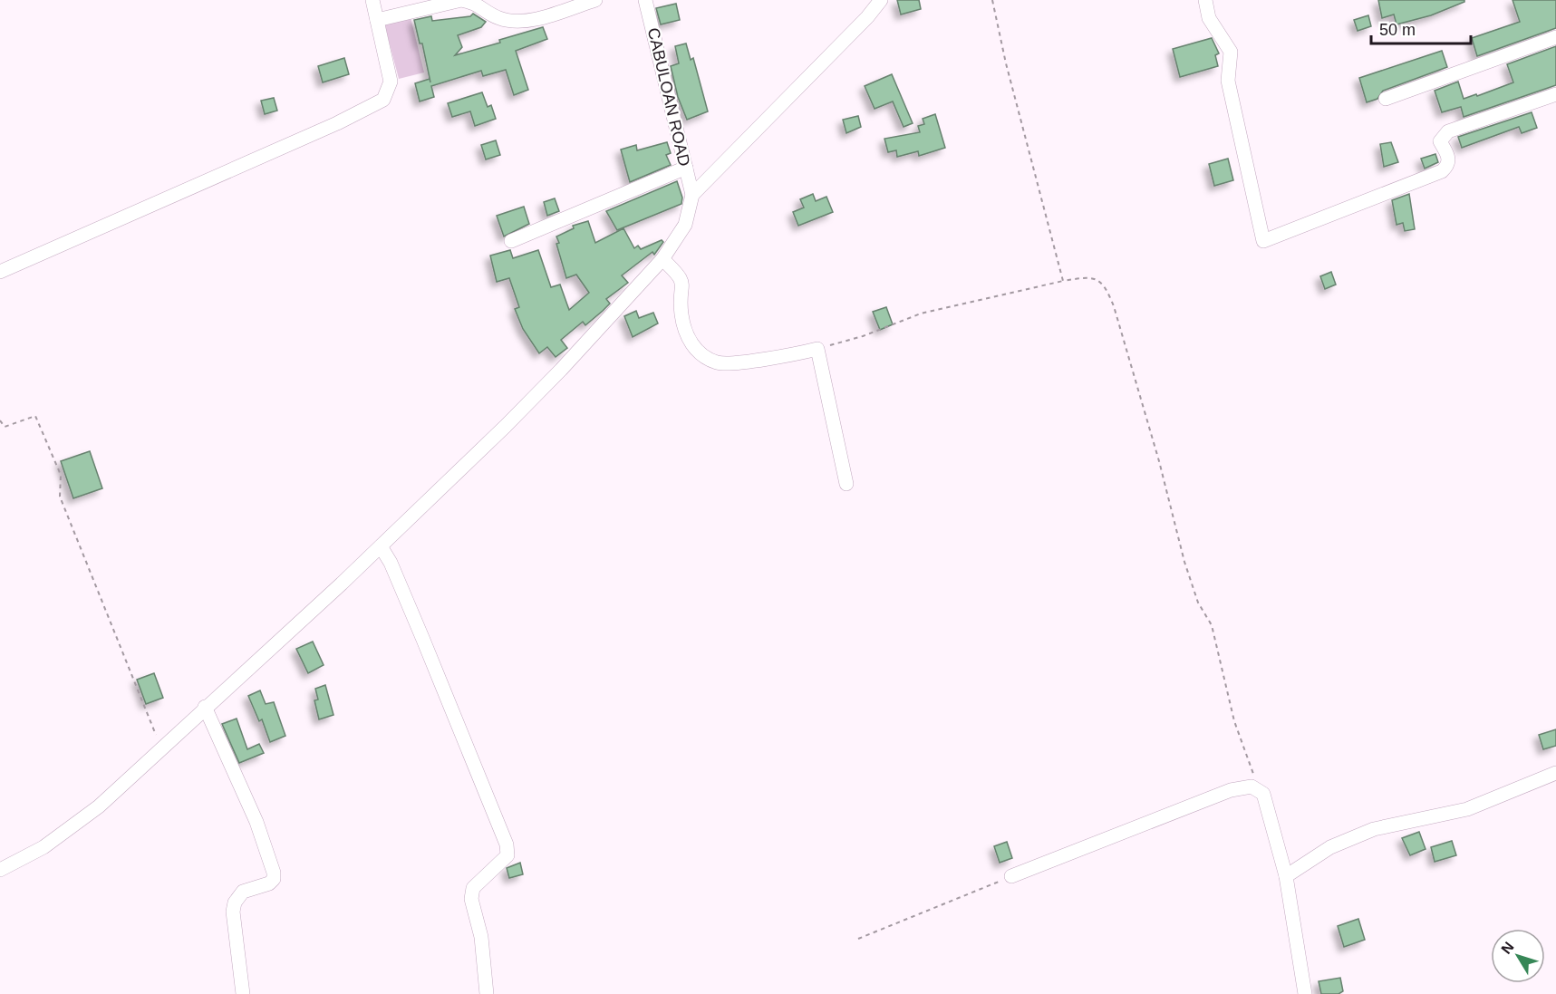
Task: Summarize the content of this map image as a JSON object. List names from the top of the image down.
{
  "streets": {
    "street": ["CABULOAN ROAD"]
  },
  "scale_bar": "50 m",
  "north": "top left"
}
